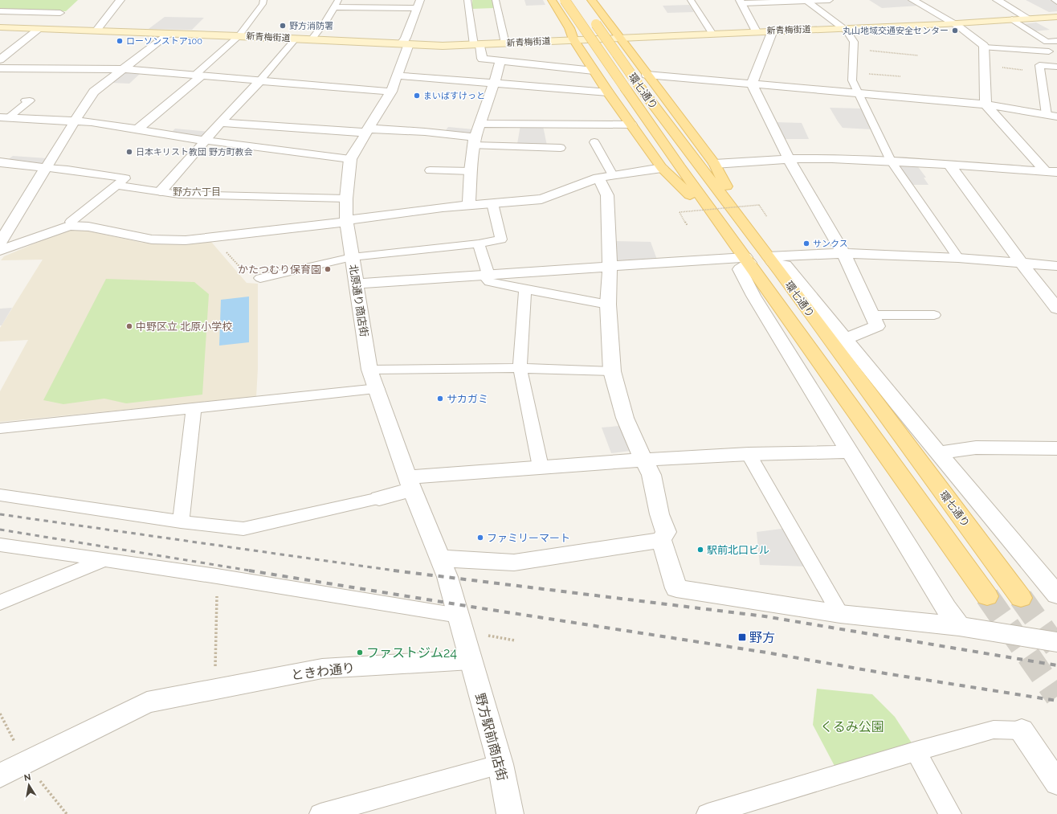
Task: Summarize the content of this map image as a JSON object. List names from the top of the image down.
{
  "streets": {
    "main road": ["新青梅街道", "環七通り"],
    "street": ["北原通り商店街", "ときわ通り", "野方駅前商店街"]
  },
  "crossings": [
    ["新青梅街道", "北原通り商店街"],
    ["北原通り商店街", "野方駅前商店街"],
    ["ときわ通り", "野方駅前商店街"]
  ],
  "districts": ["野方六丁目"],
  "parks": ["くるみ公園"],
  "places": {
    "other": [
      "野方消防署",
      "丸山地域交通安全センター",
      "ローソンストア100",
      "まいばすけっと",
      "日本キリスト教団 野方町教会",
      "サンクス",
      "かたつむり保育園",
      "中野区立 北原小学校",
      "サカガミ",
      "ファミリーマート",
      "駅前北口ビル",
      "ファストジム24"
    ],
    "transit": ["野方"]
  },
  "north": "top"
}
